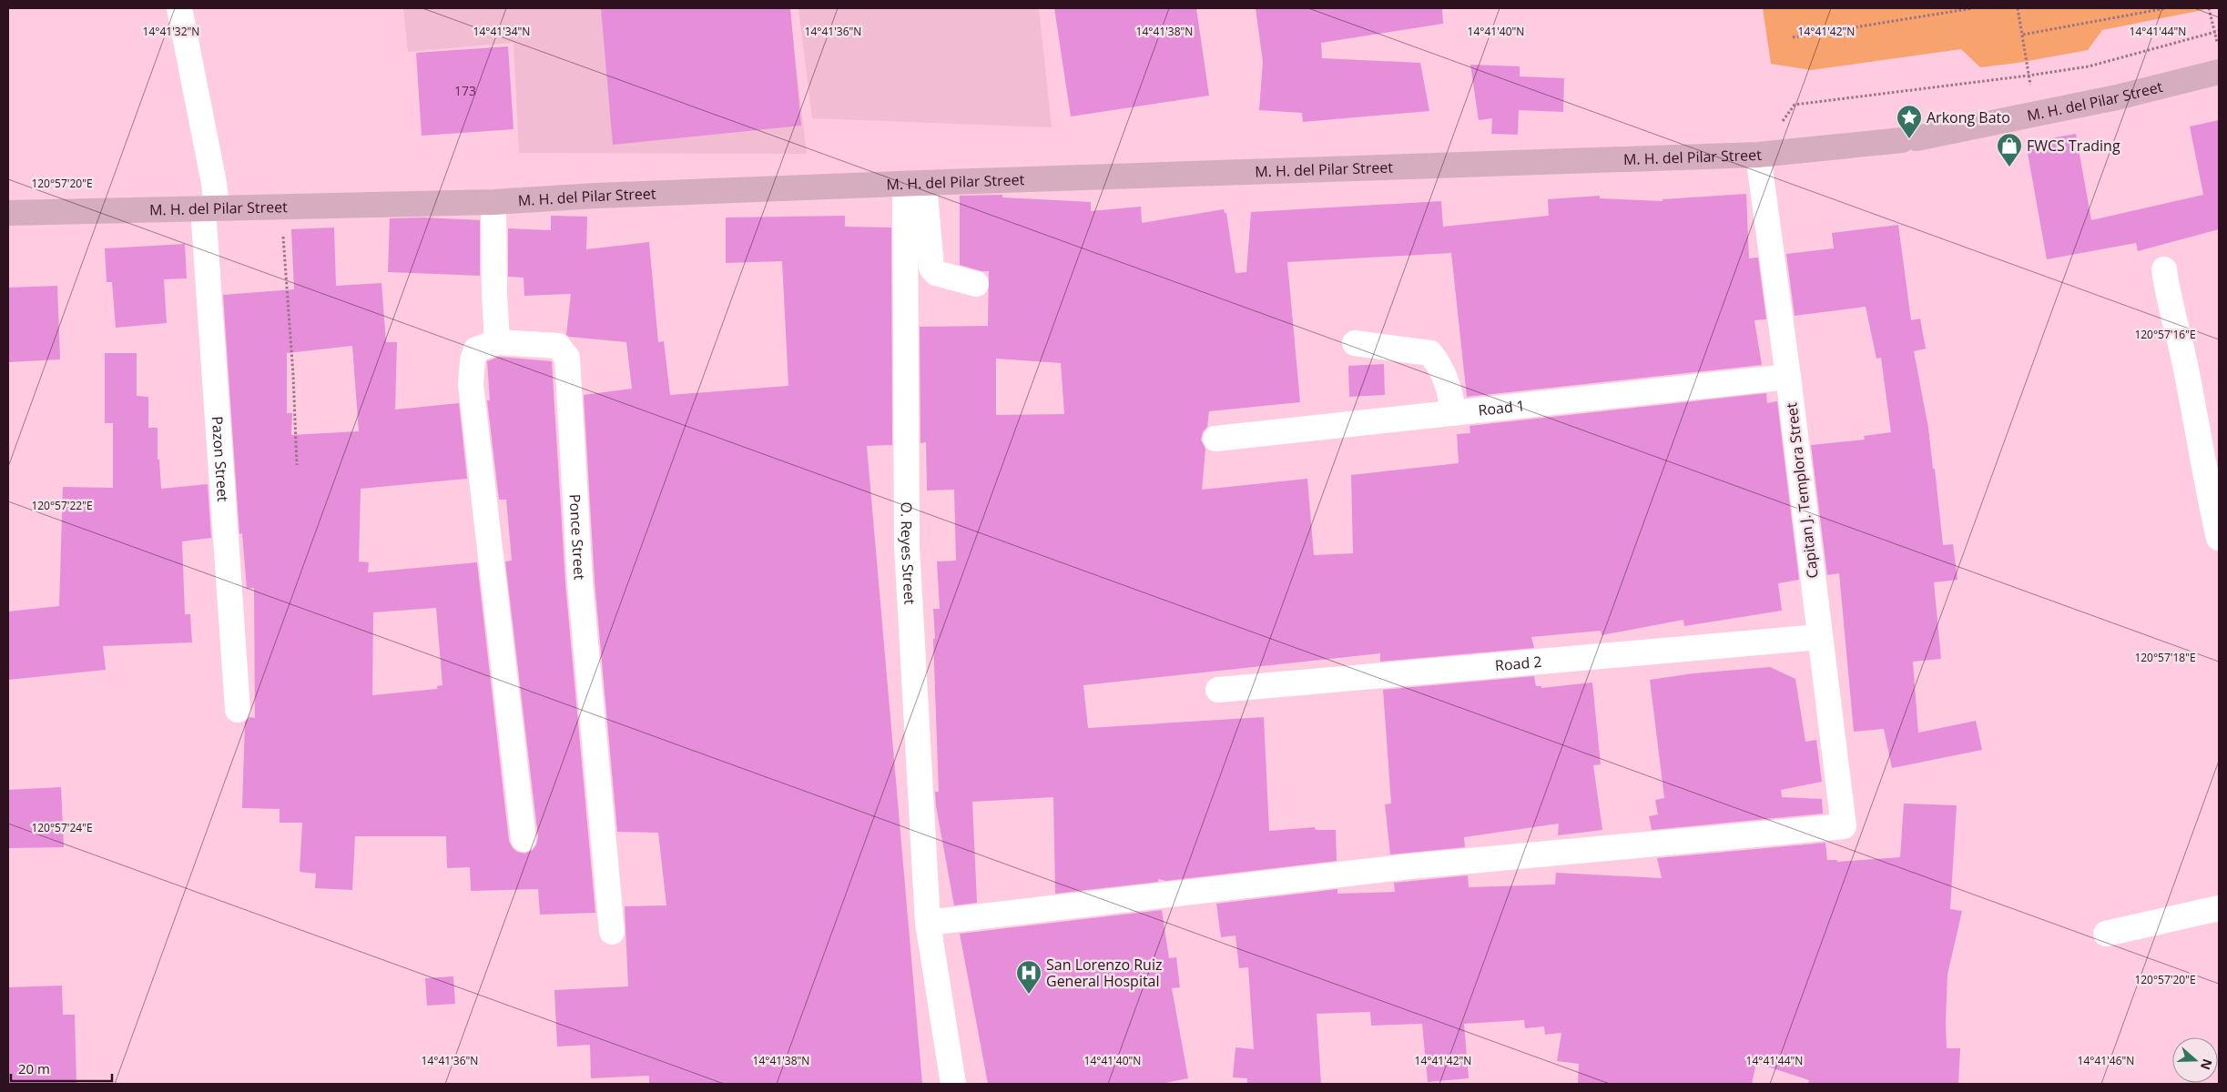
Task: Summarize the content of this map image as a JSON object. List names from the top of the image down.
{
  "streets": {
    "main road": ["M. H. del Pilar Street"],
    "street": [
      "Road 1",
      "Pazon Street",
      "Capitan J. Templora Street",
      "Ponce Street",
      "O. Reyes Street",
      "Road 2"
    ]
  },
  "crossings": [
    ["M. H. del Pilar Street", "Pazon Street"],
    ["M. H. del Pilar Street", "Capitan J. Templora Street"],
    ["M. H. del Pilar Street", "O. Reyes Street"],
    ["Road 1", "Capitan J. Templora Street"],
    ["Capitan J. Templora Street", "O. Reyes Street"],
    ["Capitan J. Templora Street", "Road 2"]
  ],
  "places": {
    "place": ["Arkong Bato"],
    "shop": ["FWCS Trading"],
    "hospital": ["San Lorenzo Ruiz General Hospital"]
  },
  "house_numbers": ["173"],
  "scale_bar": "20 m",
  "north": "right",
  "coordinates": [
    "14°41'32\"N",
    "14°41'34\"N",
    "14°41'36\"N",
    "14°41'38\"N",
    "14°41'40\"N",
    "14°41'42\"N",
    "14°41'44\"N",
    "120°57'20\"E",
    "120°57'16\"E",
    "120°57'22\"E",
    "120°57'18\"E",
    "120°57'24\"E",
    "14°41'46\"N"
  ]
}
